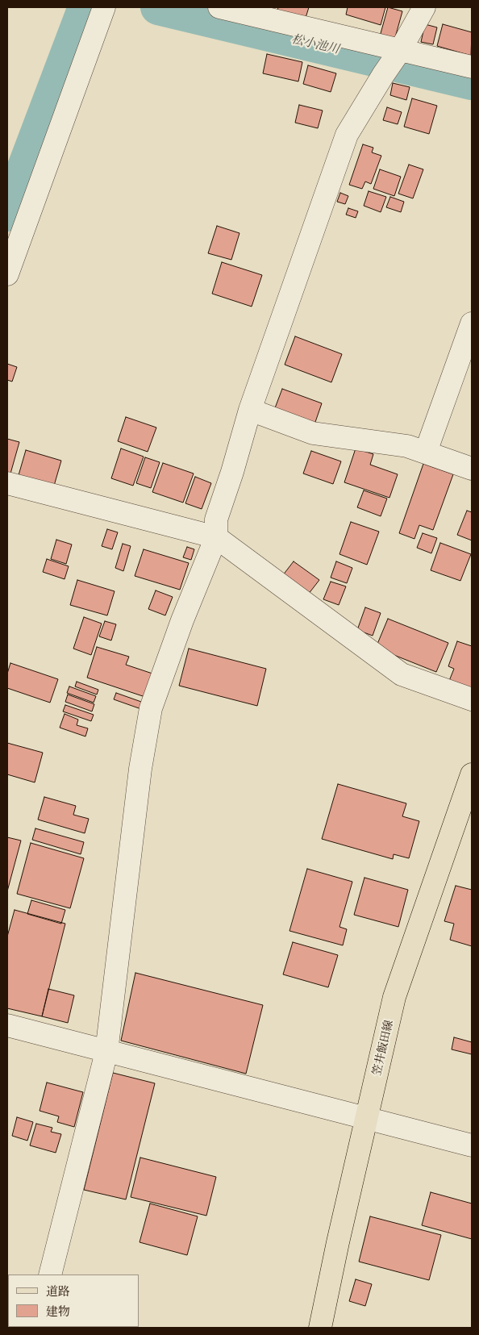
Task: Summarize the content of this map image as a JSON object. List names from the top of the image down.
{
  "streets": {
    "main road": ["笠井飯田線"]
  },
  "water": ["松小池川"],
  "legend": ["道路", "建物"]
}
